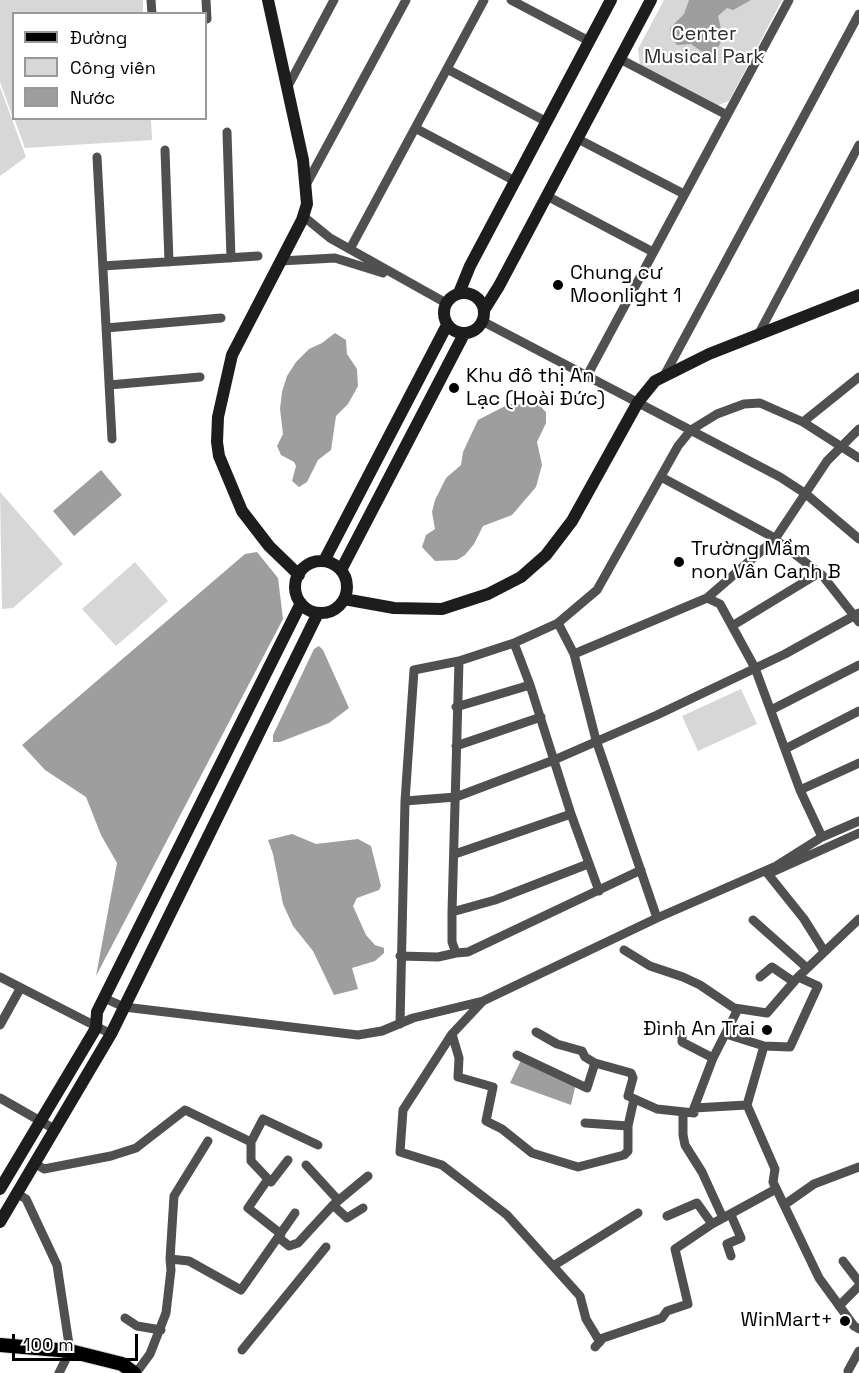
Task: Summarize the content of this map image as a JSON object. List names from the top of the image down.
{
  "parks": ["Center Musical Park"],
  "places": [
    "Chung cư Moonlight 1",
    "Khu đô thị An Lạc (Hoài Đức)",
    "Trường Mầm non Vân Canh B",
    "Đình An Trai",
    "WinMart+"
  ],
  "legend": ["Đường", "Công viên", "Nước"],
  "scale_bar": "100 m"
}
